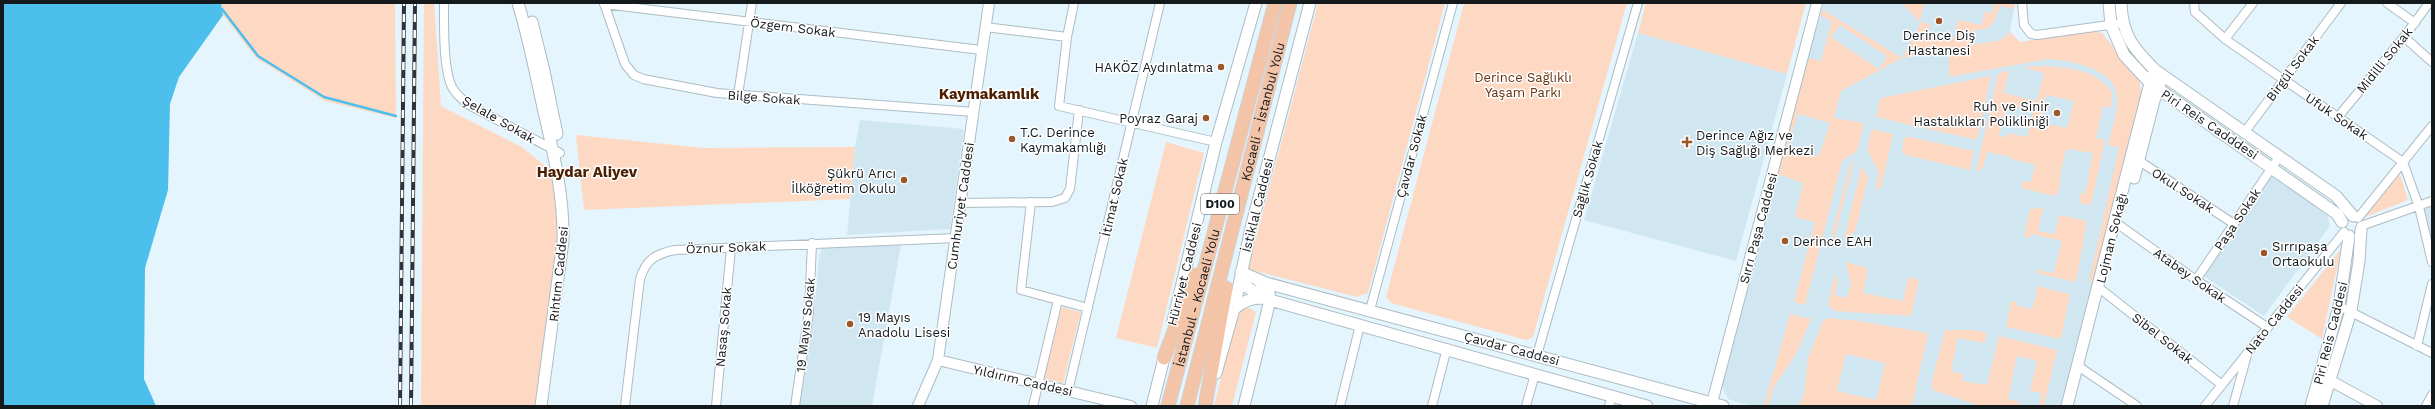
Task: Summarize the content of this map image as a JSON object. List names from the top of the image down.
{
  "streets": {
    "highway": ["Kocaeli - İstanbul Yolu", "D100", "İstanbul - Kocaeli Yolu"],
    "main road": [
      "Piri Reis Cadddesi",
      "İstiklal Caddesi",
      "Lojman Sokağı",
      "Rıhtım Caddesi",
      "Hürriyet Caddesi",
      "Piri Reis Caddesi",
      "Çavdar Caddesi"
    ],
    "street": [
      "Özgem Sokak",
      "Midilli Sokak",
      "Birgül Sokak",
      "Bilge Sokak",
      "Ufuk Sokak",
      "Şelale Sokak",
      "Çavdar Sokak",
      "Sağlık Sokak",
      "Okul Sokak",
      "İtimat Sokak",
      "Cumhuriyet Caddesi",
      "Paşa Sokak",
      "Sırrı Paşa Caddesi",
      "Öznur Sokak",
      "Atabey Sokak",
      "Nato Caddesi",
      "19 Mayıs Sokak",
      "Nasaş Sokak",
      "Sibel Sokak",
      "Yıldırım Caddesi"
    ]
  },
  "crossings": [
    ["Özgem Sokak", "Bilge Sokak"],
    ["Özgem Sokak", "Cumhuriyet Caddesi"],
    ["Midilli Sokak", "Ufuk Sokak"],
    ["Birgül Sokak", "Ufuk Sokak"],
    ["Birgül Sokak", "Piri Reis Cadddesi"],
    ["Bilge Sokak", "Cumhuriyet Caddesi"],
    ["Şelale Sokak", "Rıhtım Caddesi"],
    ["Piri Reis Cadddesi", "Paşa Sokak"],
    ["Piri Reis Cadddesi", "Lojman Sokağı"],
    ["Piri Reis Cadddesi", "Nato Caddesi"],
    ["Piri Reis Cadddesi", "Piri Reis Caddesi"],
    ["Çavdar Sokak", "Çavdar Caddesi"],
    ["Sağlık Sokak", "Çavdar Caddesi"],
    ["Okul Sokak", "Paşa Sokak"],
    ["Okul Sokak", "Lojman Sokağı"],
    ["İtimat Sokak", "Yıldırım Caddesi"],
    ["İstiklal Caddesi", "Çavdar Caddesi"],
    ["Cumhuriyet Caddesi", "Öznur Sokak"],
    ["Cumhuriyet Caddesi", "Yıldırım Caddesi"],
    ["Paşa Sokak", "Atabey Sokak"],
    ["Sırrı Paşa Caddesi", "Çavdar Caddesi"],
    ["Lojman Sokağı", "Atabey Sokak"],
    ["Lojman Sokağı", "Sibel Sokak"],
    ["Öznur Sokak", "19 Mayıs Sokak"],
    ["Öznur Sokak", "Nasaş Sokak"],
    ["Atabey Sokak", "Nato Caddesi"],
    ["Nato Caddesi", "Piri Reis Caddesi"],
    ["Nato Caddesi", "Sibel Sokak"]
  ],
  "districts": ["Kaymakamlık", "Haydar Aliyev"],
  "parks": ["Derince Sağlıklı Yaşam Parkı"],
  "places": {
    "other": [
      "Derince Diş Hastanesi",
      "HAKÖZ Aydınlatma",
      "Ruh ve Sinir Hastalıkları Polikliniği",
      "Poyraz Garaj",
      "T.C. Derince Kaymakamlığı",
      "Şükrü Arıcı İlköğretim Okulu",
      "Derince EAH",
      "Sırrıpaşa Ortaokulu",
      "19 Mayıs Anadolu Lisesi"
    ],
    "health": ["Derince Ağız ve Diş Sağlığı Merkezi"]
  }
}
